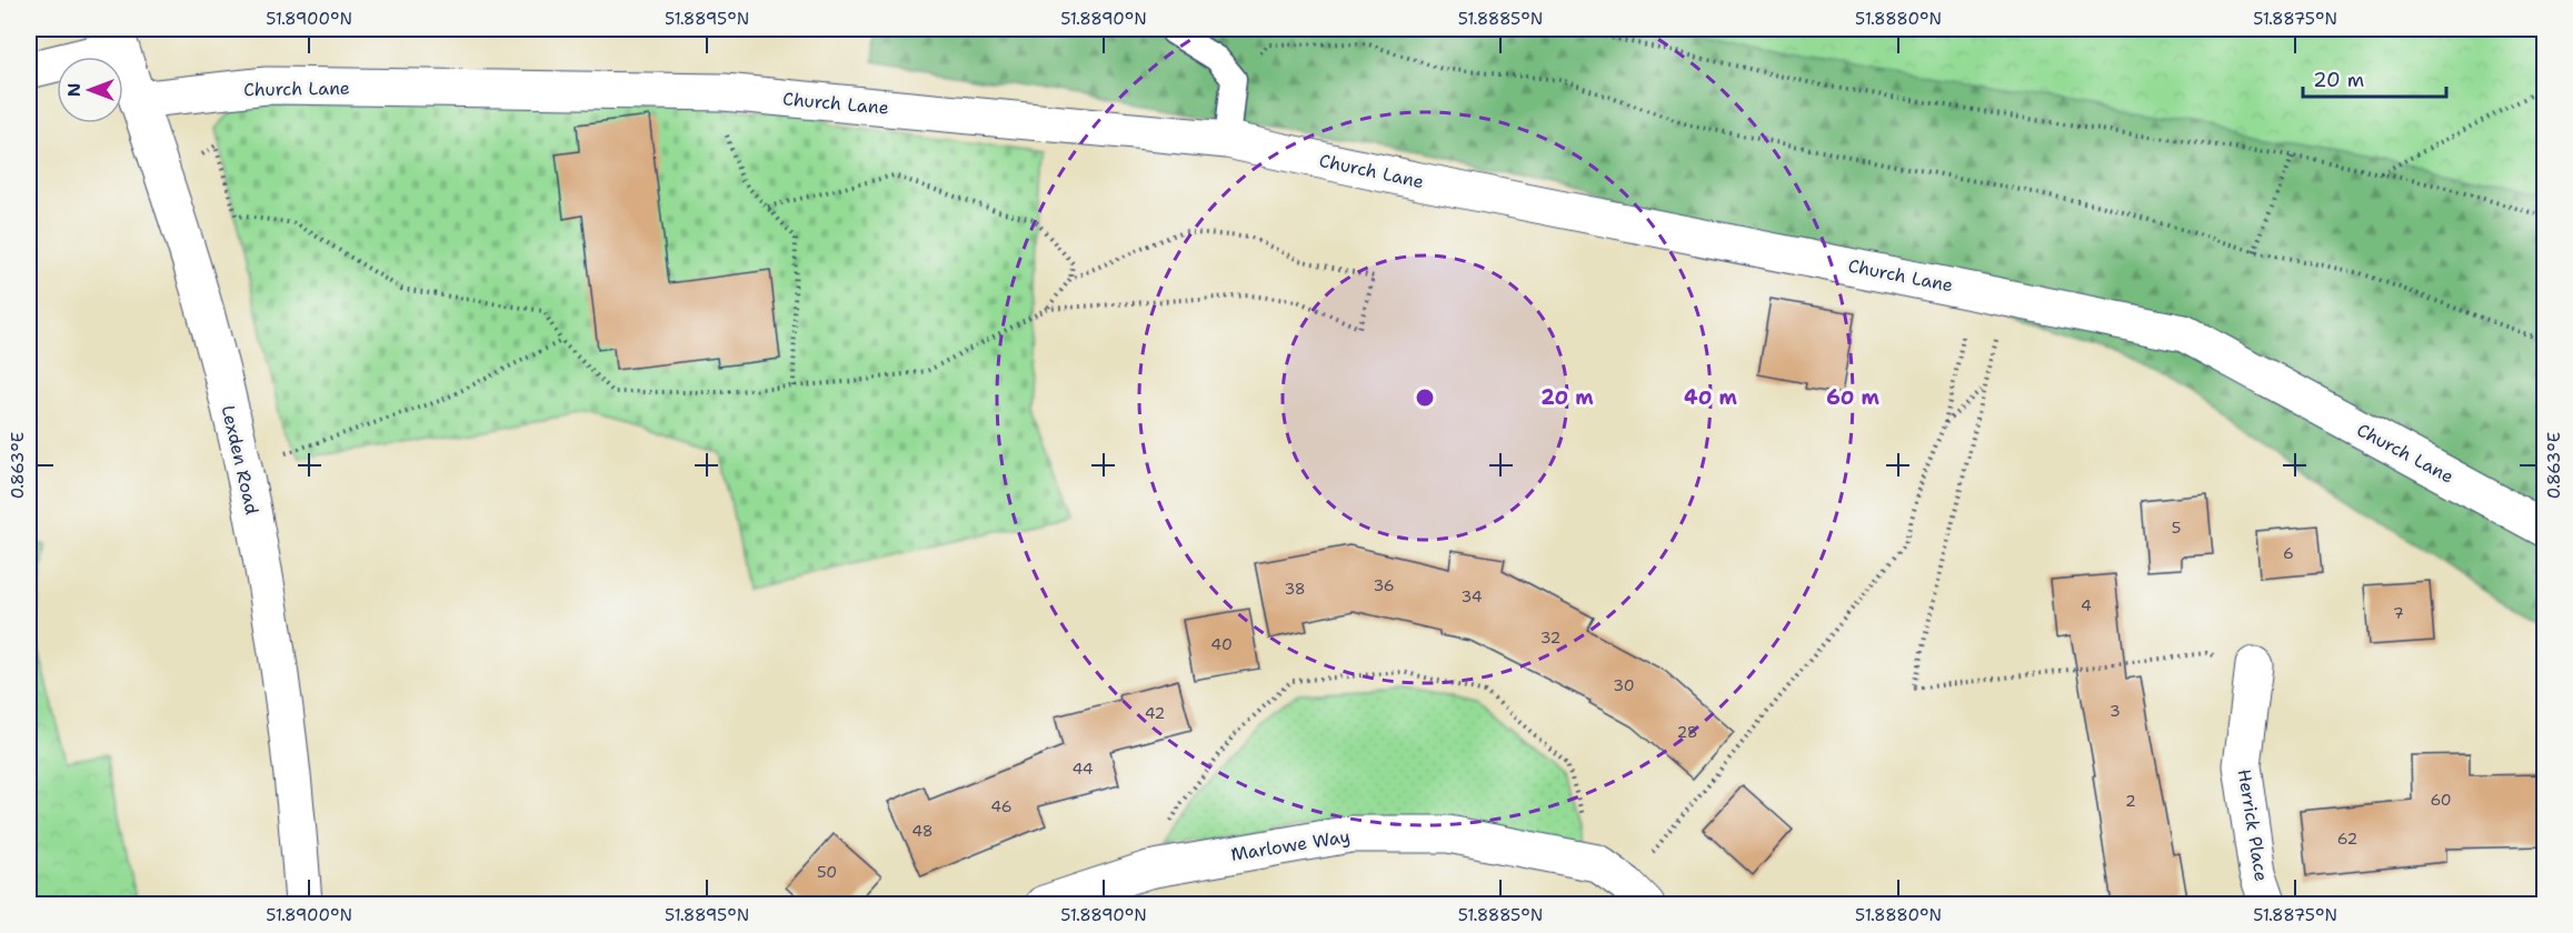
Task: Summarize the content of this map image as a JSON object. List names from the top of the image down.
{
  "streets": {
    "street": [
      "Church Lane",
      "Lexden Road",
      "Herrick Place",
      "Marlowe Way"
    ]
  },
  "crossings": [
    ["Church Lane", "Lexden Road"]
  ],
  "house_numbers": [
    "5",
    "6",
    "36",
    "38",
    "34",
    "4",
    "7",
    "32",
    "40",
    "30",
    "3",
    "42",
    "28",
    "44",
    "60",
    "2",
    "46",
    "48",
    "62",
    "50"
  ],
  "scale_bar": "20 m",
  "north": "left",
  "coordinates": [
    "51.8900°N",
    "51.8895°N",
    "51.8890°N",
    "51.8885°N",
    "51.8880°N",
    "51.8875°N",
    "0.863°E"
  ],
  "rings": ["20 m", "40 m", "60 m"]
}
